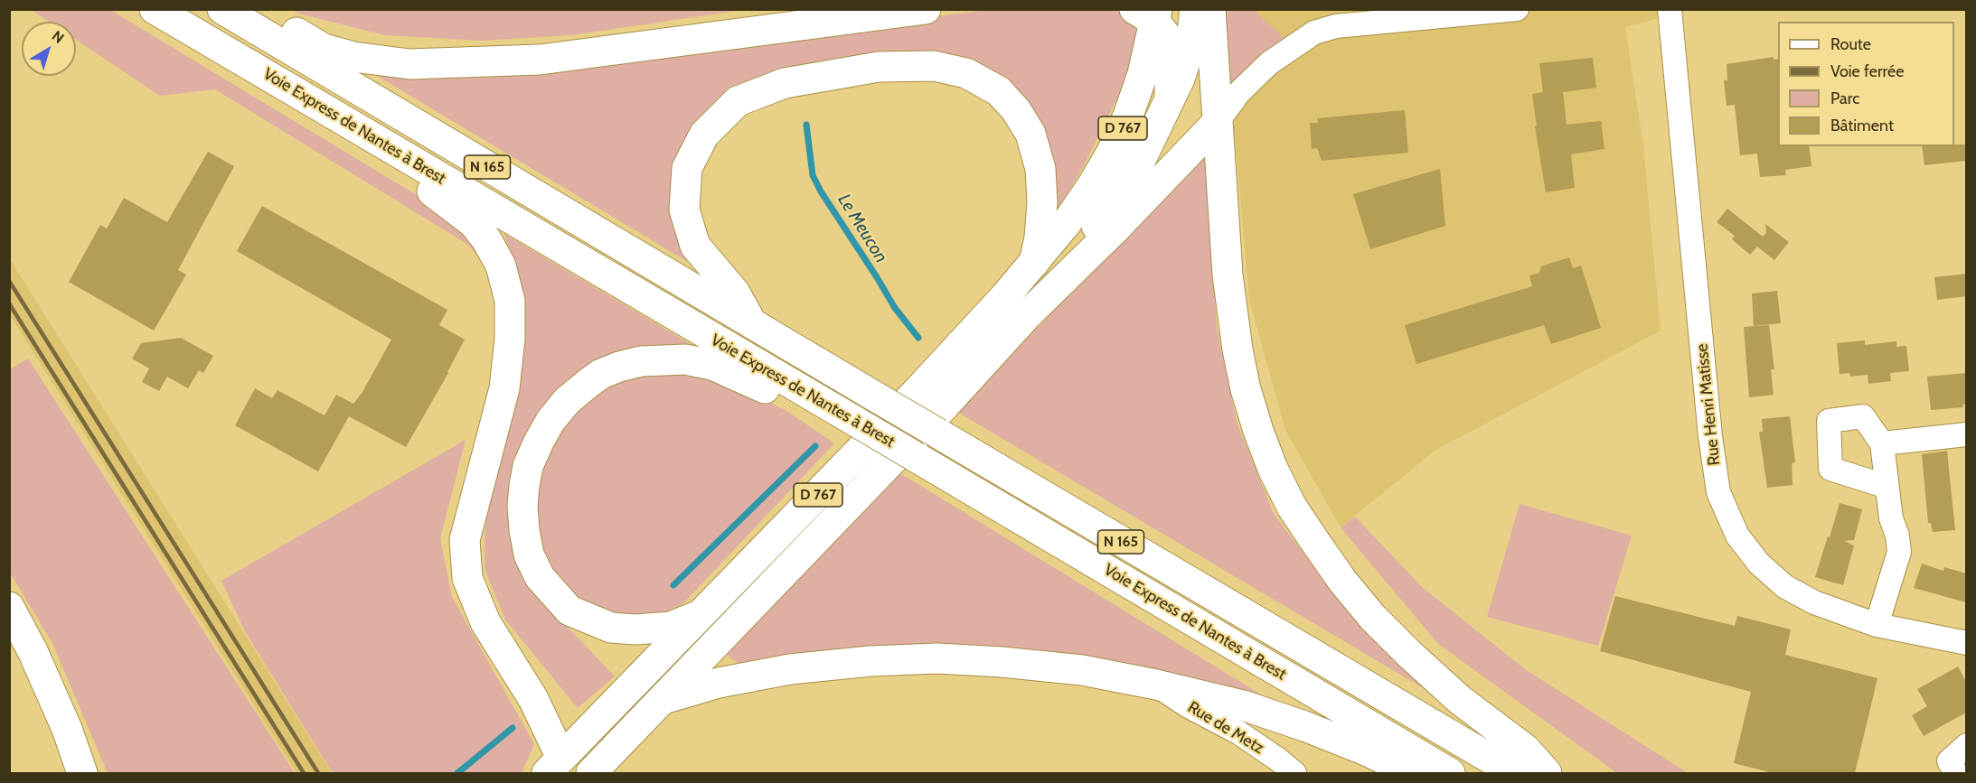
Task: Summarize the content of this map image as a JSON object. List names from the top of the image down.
{
  "streets": {
    "main road": ["Voie Express de Nantes à Brest", "D 767", "N 165"],
    "street": ["Rue Henri Matisse", "Rue de Metz"]
  },
  "water": ["Le Meucon"],
  "legend": [
    "Route",
    "Voie ferrée",
    "Parc",
    "Bâtiment"
  ],
  "north": "top right"
}
